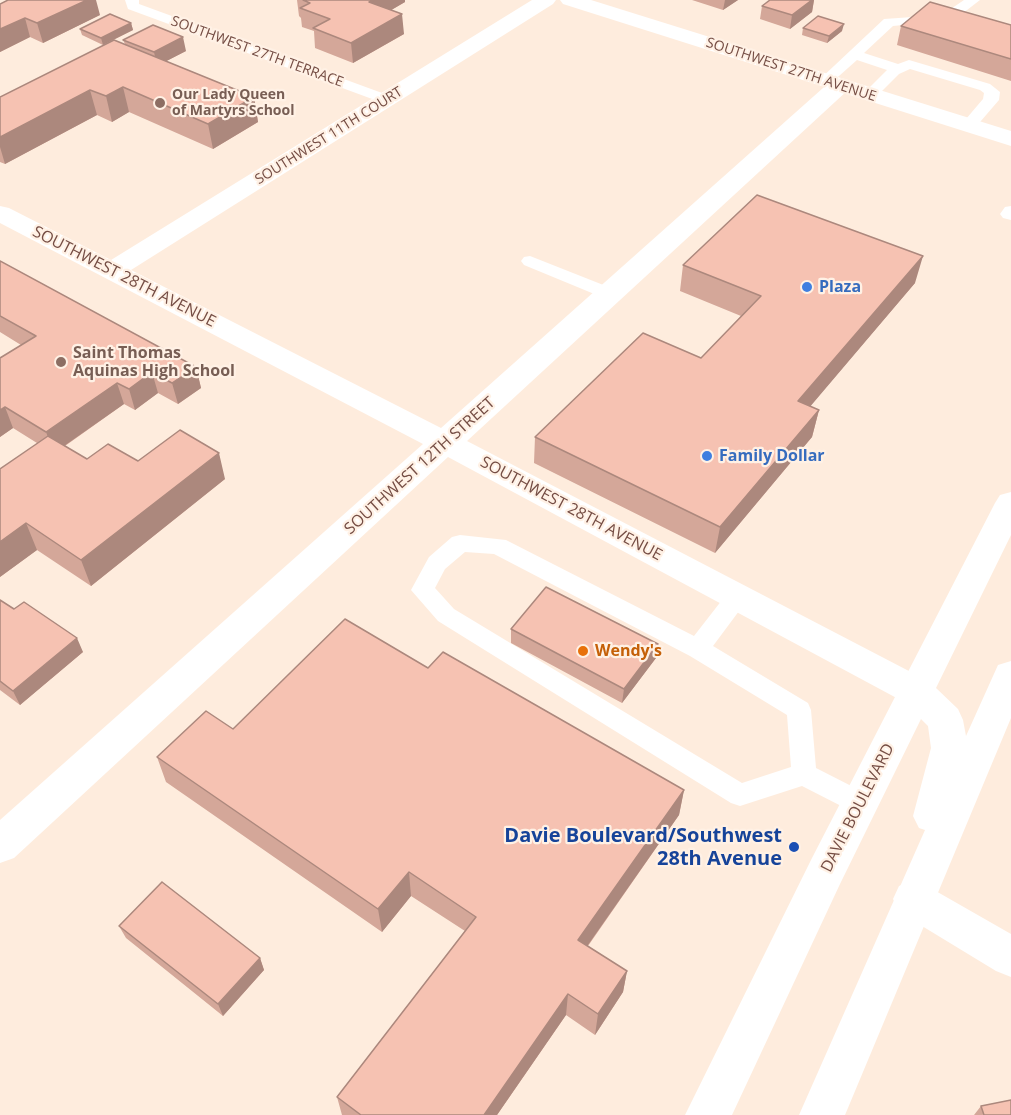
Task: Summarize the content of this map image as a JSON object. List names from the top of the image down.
{
  "streets": {
    "street": [
      "SOUTHWEST 27TH AVENUE",
      "SOUTHWEST 11TH COURT",
      "SOUTHWEST 28TH AVENUE",
      "SOUTHWEST 12TH STREET",
      "DAVIE BOULEVARD"
    ],
    "lane": ["SOUTHWEST 27TH TERRACE"]
  },
  "crossings": [
    ["SOUTHWEST 27TH TERRACE", "SOUTHWEST 11TH COURT"],
    ["SOUTHWEST 27TH AVENUE", "SOUTHWEST 12TH STREET"],
    ["SOUTHWEST 11TH COURT", "SOUTHWEST 28TH AVENUE"],
    ["SOUTHWEST 28TH AVENUE", "SOUTHWEST 12TH STREET"],
    ["SOUTHWEST 28TH AVENUE", "DAVIE BOULEVARD"]
  ],
  "places": [
    "Our Lady Queen of Martyrs School",
    "Plaza",
    "Saint Thomas Aquinas High School",
    "Family Dollar",
    "Wendy's",
    "Davie Boulevard/Southwest 28th Avenue"
  ]
}
